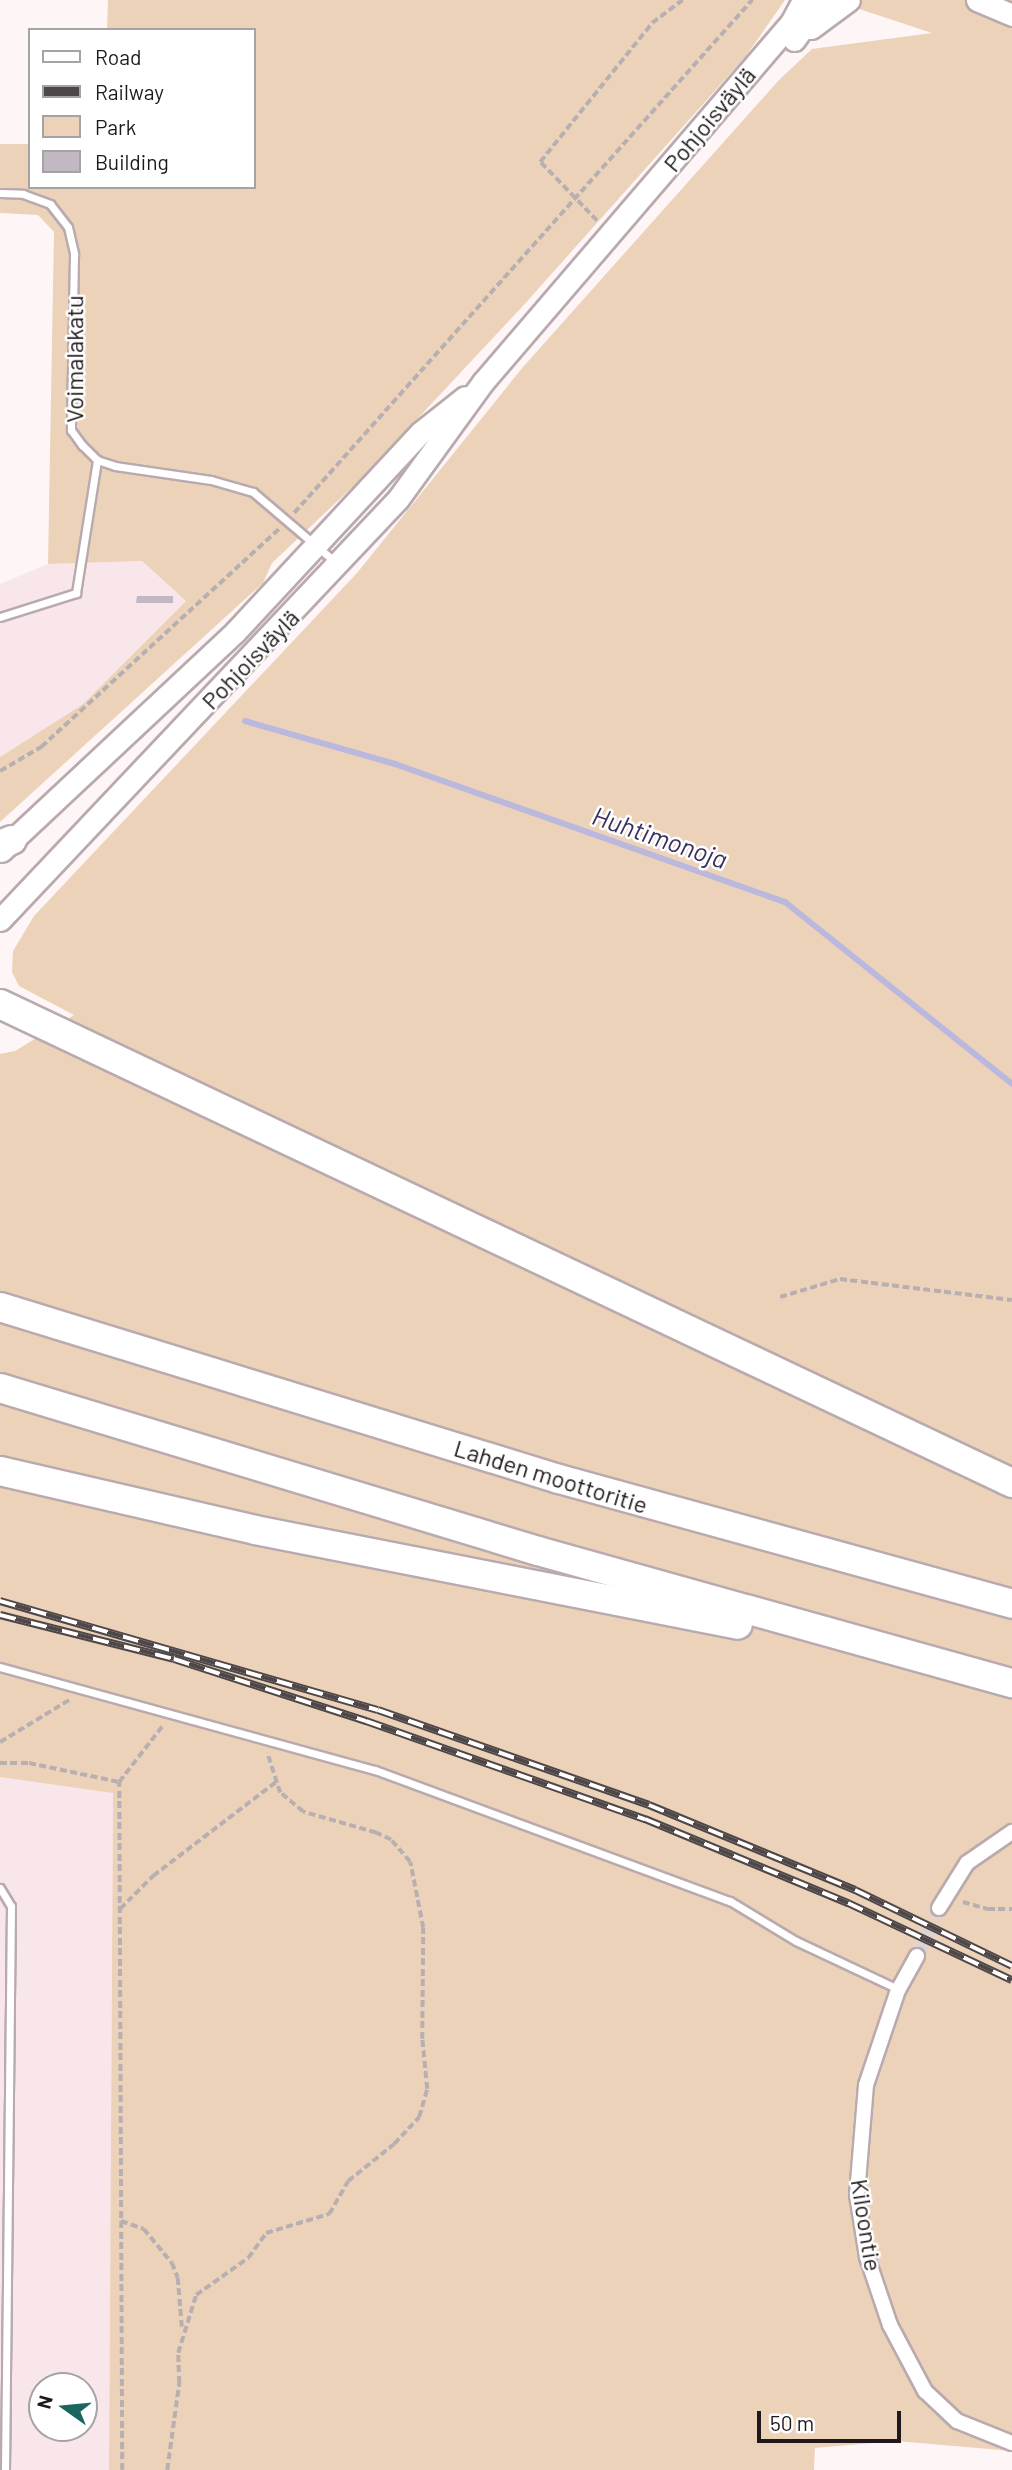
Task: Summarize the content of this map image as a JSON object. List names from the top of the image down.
{
  "streets": {
    "highway": ["Lahden moottoritie"],
    "main road": ["Pohjoisväylä"],
    "street": ["Kiloontie"],
    "lane": ["Voimalakatu"]
  },
  "water": ["Huhtimonoja"],
  "legend": [
    "Road",
    "Railway",
    "Park",
    "Building"
  ],
  "scale_bar": "50 m",
  "north": "left"
}
